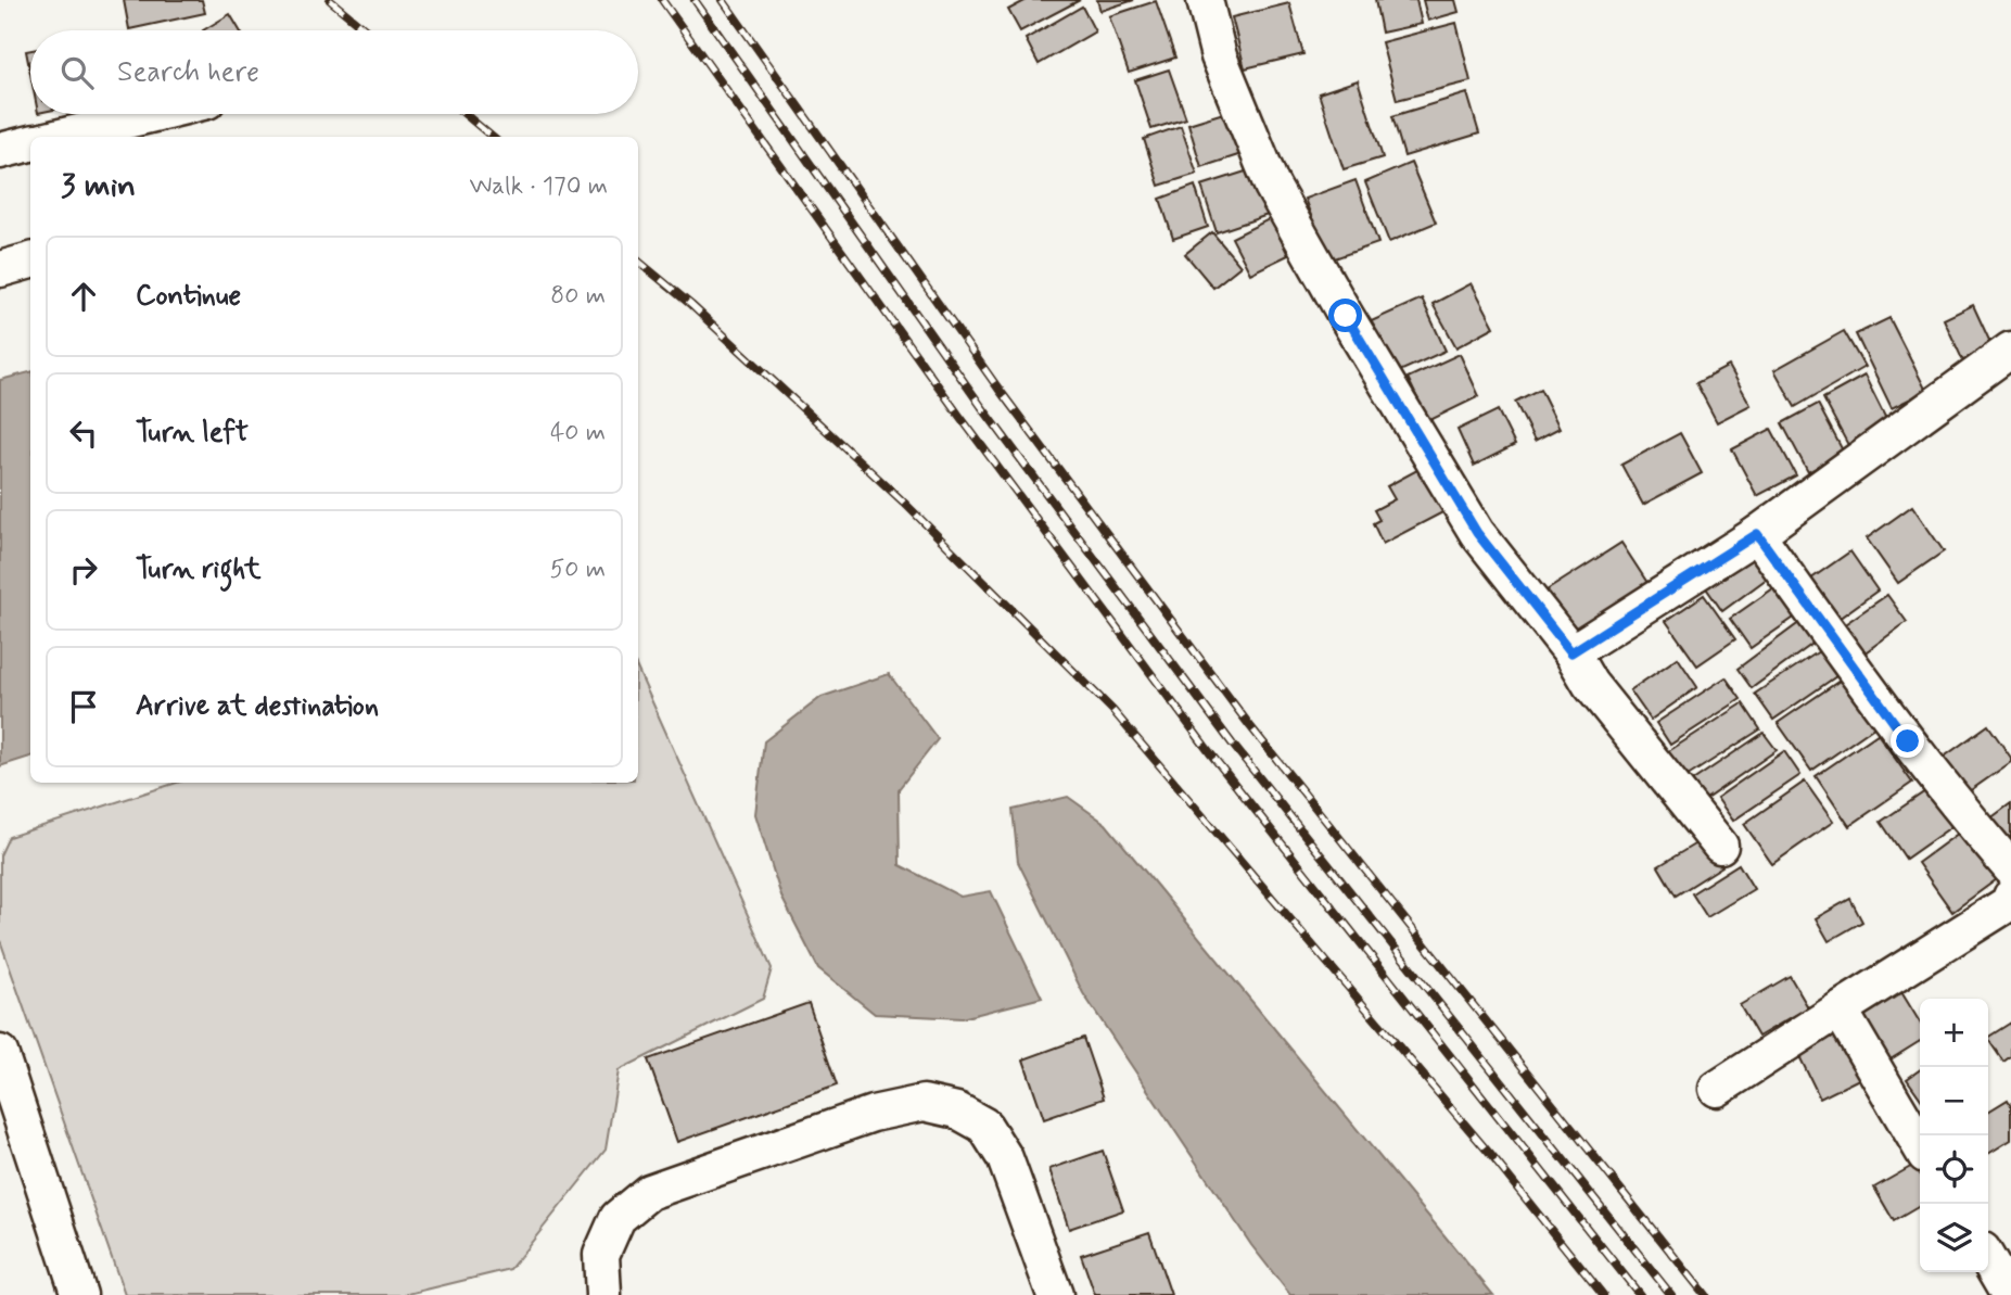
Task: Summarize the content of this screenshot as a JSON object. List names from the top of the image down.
{
  "page": {
    "search": "Search here",
    "heading": ["3 min", "Walk · 170 m"],
    "list": [
      ["Continue", "80 m"],
      ["Turn left", "40 m"],
      ["Turn right", "50 m"],
      "Arrive at destination"
    ],
    "map_buttons": ["+", "−"]
  }
}
